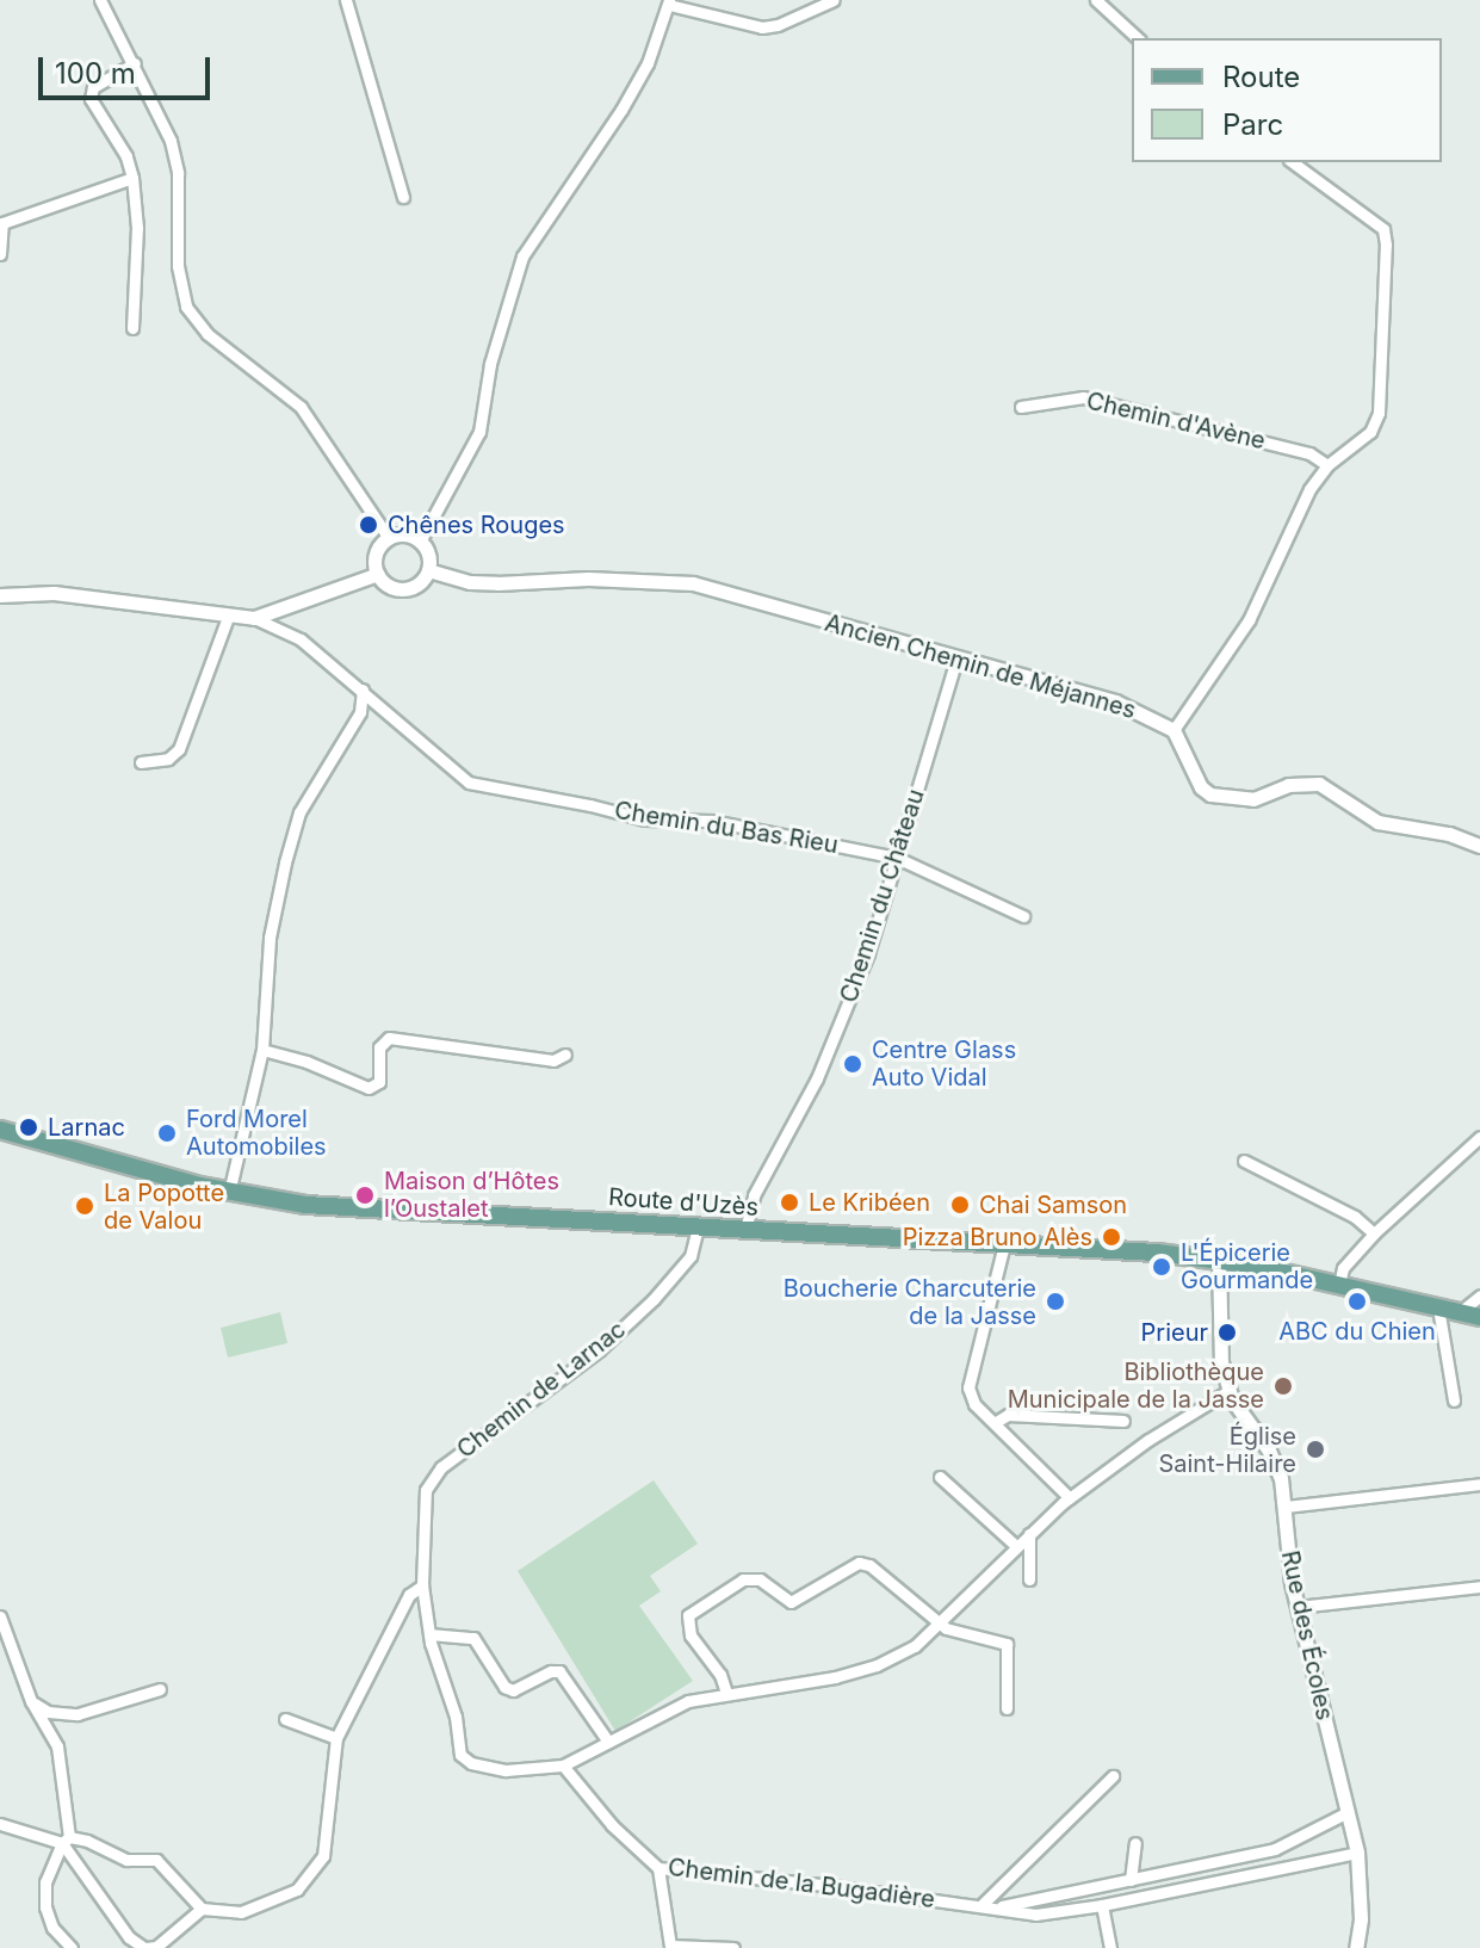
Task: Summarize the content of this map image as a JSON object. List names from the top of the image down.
{
  "streets": {
    "main road": ["Route d'Uzès"],
    "street": [
      "Chemin d'Avène",
      "Ancien Chemin de Méjannes",
      "Chemin du Bas Rieu",
      "Chemin du Château",
      "Chemin de Larnac",
      "Rue des Écoles",
      "Chemin de la Bugadière"
    ]
  },
  "crossings": [
    ["Ancien Chemin de Méjannes", "Chemin du Château"],
    ["Chemin du Bas Rieu", "Chemin du Château"],
    ["Chemin du Château", "Route d'Uzès"],
    ["Route d'Uzès", "Chemin de Larnac"],
    ["Route d'Uzès", "Rue des Écoles"],
    ["Rue des Écoles", "Chemin de la Bugadière"]
  ],
  "places": [
    "Chênes Rouges",
    "Centre Glass Auto Vidal",
    "Larnac",
    "Ford Morel Automobiles",
    "Maison d’Hôtes l’Oustalet",
    "Le Kribéen",
    "Chai Samson",
    "La Popotte de Valou",
    "Pizza Bruno Alès",
    "L'Épicerie Gourmande",
    "Boucherie Charcuterie de la Jasse",
    "ABC du Chien",
    "Prieur",
    "Bibliothèque Municipale de la Jasse",
    "Église Saint-Hilaire"
  ],
  "legend": ["Route", "Parc"],
  "scale_bar": "100 m"
}
